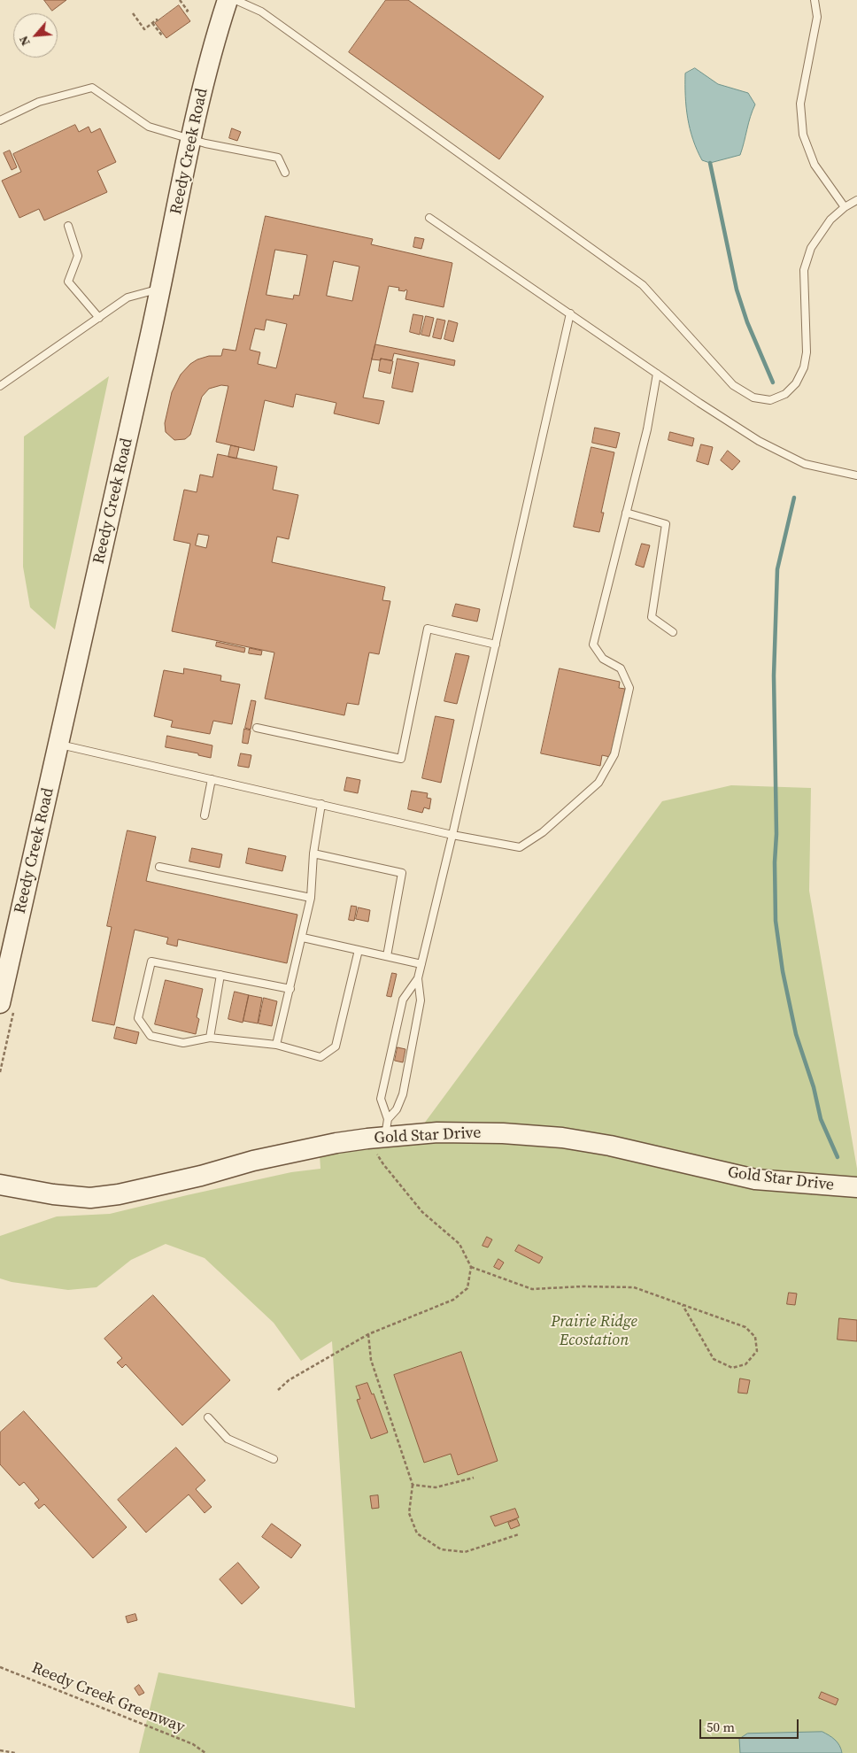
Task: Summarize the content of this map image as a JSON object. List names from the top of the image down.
{
  "streets": {
    "main road": ["Reedy Creek Road", "Gold Star Drive"],
    "path": ["Reedy Creek Greenway"]
  },
  "parks": ["Prairie Ridge Ecostation"],
  "scale_bar": "50 m",
  "north": "bottom left"
}
